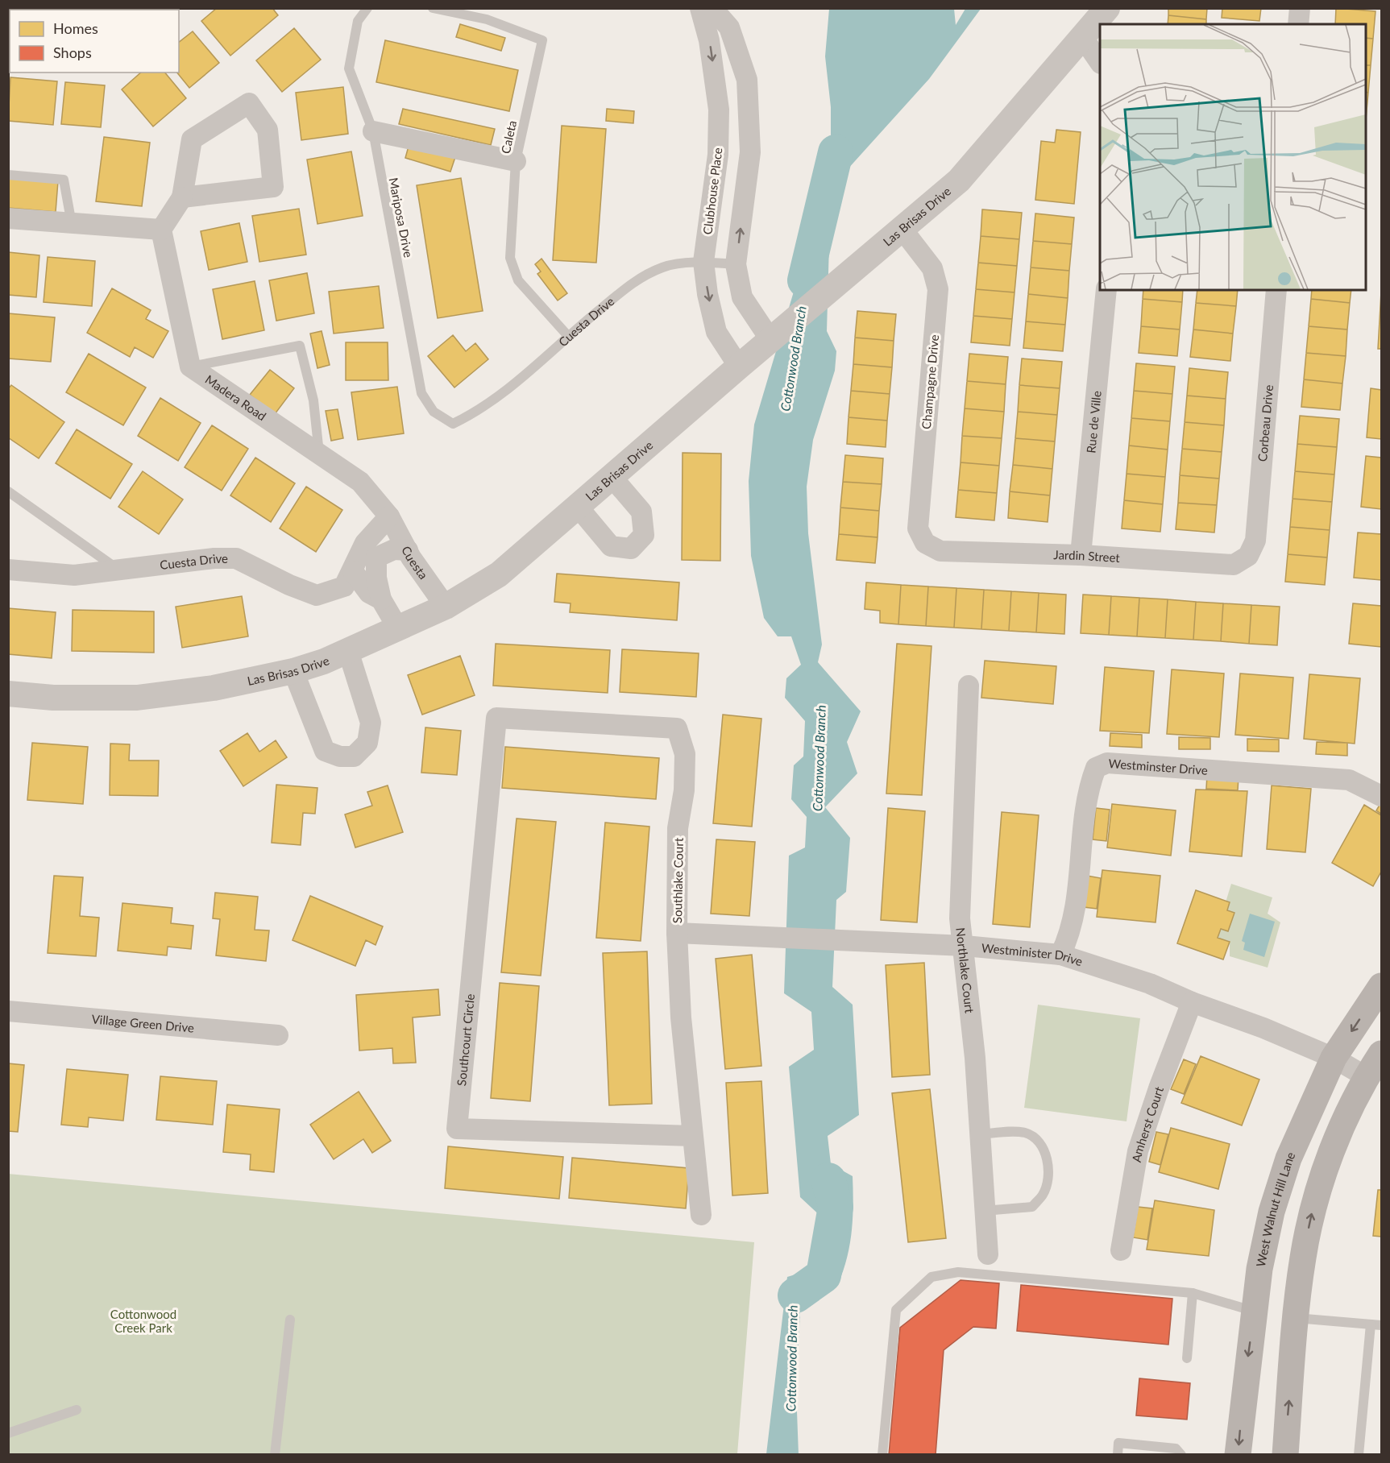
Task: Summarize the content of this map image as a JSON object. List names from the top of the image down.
{
  "streets": {
    "main road": ["West Walnut Hill Lane"],
    "street": [
      "Clubhouse Place",
      "Las Brisas Drive",
      "Cuesta Drive",
      "Champagne Drive",
      "Madera Road",
      "Rue de Ville",
      "Corbeau Drive",
      "Jardin Street",
      "Cuesta",
      "Westminster Drive",
      "Southlake Court",
      "Westminister Drive",
      "Northlake Court",
      "Village Green Drive",
      "Southcourt Circle",
      "Amherst Court"
    ],
    "lane": ["Caleta", "Mariposa Drive"]
  },
  "crossings": [
    ["Caleta", "Cuesta Drive"],
    ["Clubhouse Place", "Las Brisas Drive"],
    ["Clubhouse Place", "Cuesta Drive"],
    ["Las Brisas Drive", "Champagne Drive"],
    ["Las Brisas Drive", "Cuesta"],
    ["Mariposa Drive", "Cuesta Drive"],
    ["Cuesta Drive", "Madera Road"],
    ["Cuesta Drive", "Cuesta"],
    ["Champagne Drive", "Jardin Street"],
    ["Madera Road", "Cuesta"],
    ["Rue de Ville", "Jardin Street"],
    ["Corbeau Drive", "Jardin Street"],
    ["Westminster Drive", "Westminister Drive"],
    ["Southlake Court", "Westminister Drive"],
    ["Southlake Court", "Southcourt Circle"],
    ["Westminister Drive", "Northlake Court"],
    ["Westminister Drive", "Amherst Court"],
    ["Westminister Drive", "West Walnut Hill Lane"]
  ],
  "water": ["Cottonwood Branch"],
  "parks": ["Cottonwood Creek Park"],
  "legend": ["Homes", "Shops"]
}
